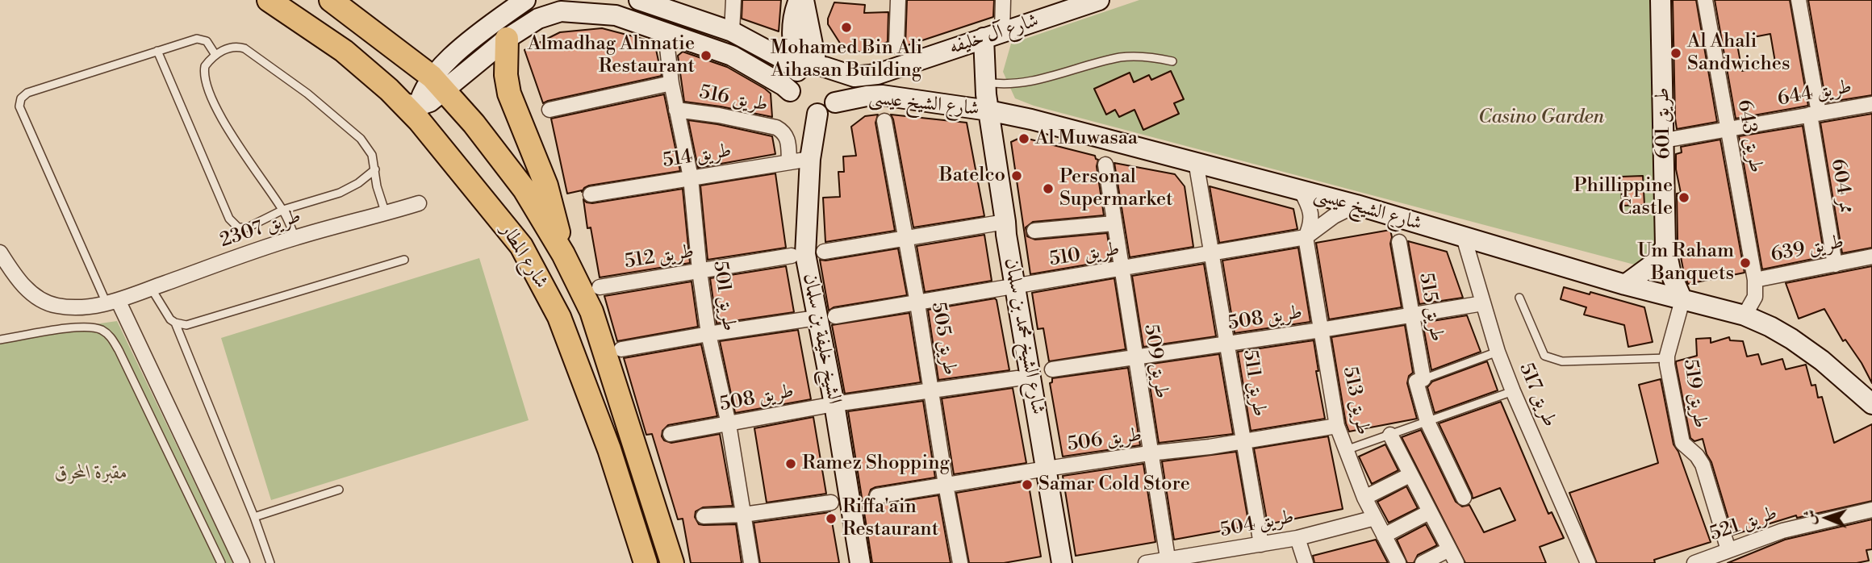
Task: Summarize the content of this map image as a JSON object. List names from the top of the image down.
{
  "streets": {
    "main road": ["شارع المطار"],
    "street": [
      "شارع آل خليفه",
      "طريق 644",
      "طريق 516",
      "شارع الشيخ عيسى",
      "طريق 601",
      "طريق 643",
      "طريق 514",
      "ممر 604",
      "طريق 2307",
      "طريق 639",
      "طريق 510",
      "طريق 512",
      "طريق 501",
      "طريق 515",
      "طريق 508",
      "شارع الشيخ محمد بن سلمان",
      "الشيخ خليفة بن سلمان",
      "طريق 505",
      "طريق 509",
      "طريق 511",
      "طريق 519",
      "طريق 517",
      "طريق 513",
      "طريق 506",
      "طريق 504",
      "طريق 521"
    ]
  },
  "crossings": [
    ["شارع آل خليفه", "شارع الشيخ عيسى"],
    ["شارع آل خليفه", "شارع الشيخ محمد بن سلمان"],
    ["شارع آل خليفه", "الشيخ خليفة بن سلمان"],
    ["طريق 644", "طريق 601"],
    ["طريق 644", "طريق 643"],
    ["طريق 644", "ممر 604"],
    ["طريق 516", "طريق 514"],
    ["طريق 516", "طريق 501"],
    ["شارع الشيخ عيسى", "طريق 601"],
    ["شارع الشيخ عيسى", "طريق 639"],
    ["شارع الشيخ عيسى", "شارع الشيخ محمد بن سلمان"],
    ["شارع الشيخ عيسى", "الشيخ خليفة بن سلمان"],
    ["شارع الشيخ عيسى", "طريق 511"],
    ["شارع الشيخ عيسى", "طريق 519"],
    ["شارع الشيخ عيسى", "طريق 517"],
    ["شارع الشيخ عيسى", "طريق 513"],
    ["طريق 601", "طريق 519"],
    ["طريق 643", "طريق 639"],
    ["طريق 514", "طريق 501"],
    ["طريق 514", "الشيخ خليفة بن سلمان"],
    ["ممر 604", "طريق 639"],
    ["طريق 510", "طريق 501"],
    ["طريق 510", "شارع الشيخ محمد بن سلمان"],
    ["طريق 510", "الشيخ خليفة بن سلمان"],
    ["طريق 510", "طريق 505"],
    ["طريق 510", "طريق 509"],
    ["طريق 510", "طريق 511"],
    ["طريق 510", "طريق 513"],
    ["طريق 512", "طريق 501"],
    ["طريق 501", "طريق 508"],
    ["طريق 515", "طريق 508"],
    ["طريق 515", "طريق 517"],
    ["طريق 508", "الشيخ خليفة بن سلمان"],
    ["طريق 508", "طريق 505"],
    ["طريق 508", "طريق 509"],
    ["طريق 508", "طريق 511"],
    ["طريق 508", "طريق 517"],
    ["طريق 508", "طريق 513"],
    ["شارع الشيخ محمد بن سلمان", "طريق 506"],
    ["طريق 505", "طريق 506"],
    ["طريق 509", "طريق 506"],
    ["طريق 509", "طريق 504"],
    ["طريق 511", "طريق 506"],
    ["طريق 511", "طريق 504"],
    ["طريق 519", "طريق 521"],
    ["طريق 513", "طريق 506"],
    ["طريق 513", "طريق 504"]
  ],
  "parks": ["Casino Garden", "مقبرة المحرق"],
  "places": [
    "Mohamed Bin Ali Aihasan Building",
    "Al Ahali Sandwiches",
    "Almadhag Alnnatie Restaurant",
    "Al Muwasaa",
    "Batelco",
    "Personal Supermarket",
    "Phillippine Castle",
    "Um Raham Banquets",
    "Ramez Shopping",
    "Samar Cold Store",
    "Riffa'ain Restaurant"
  ],
  "north": "left"
}
